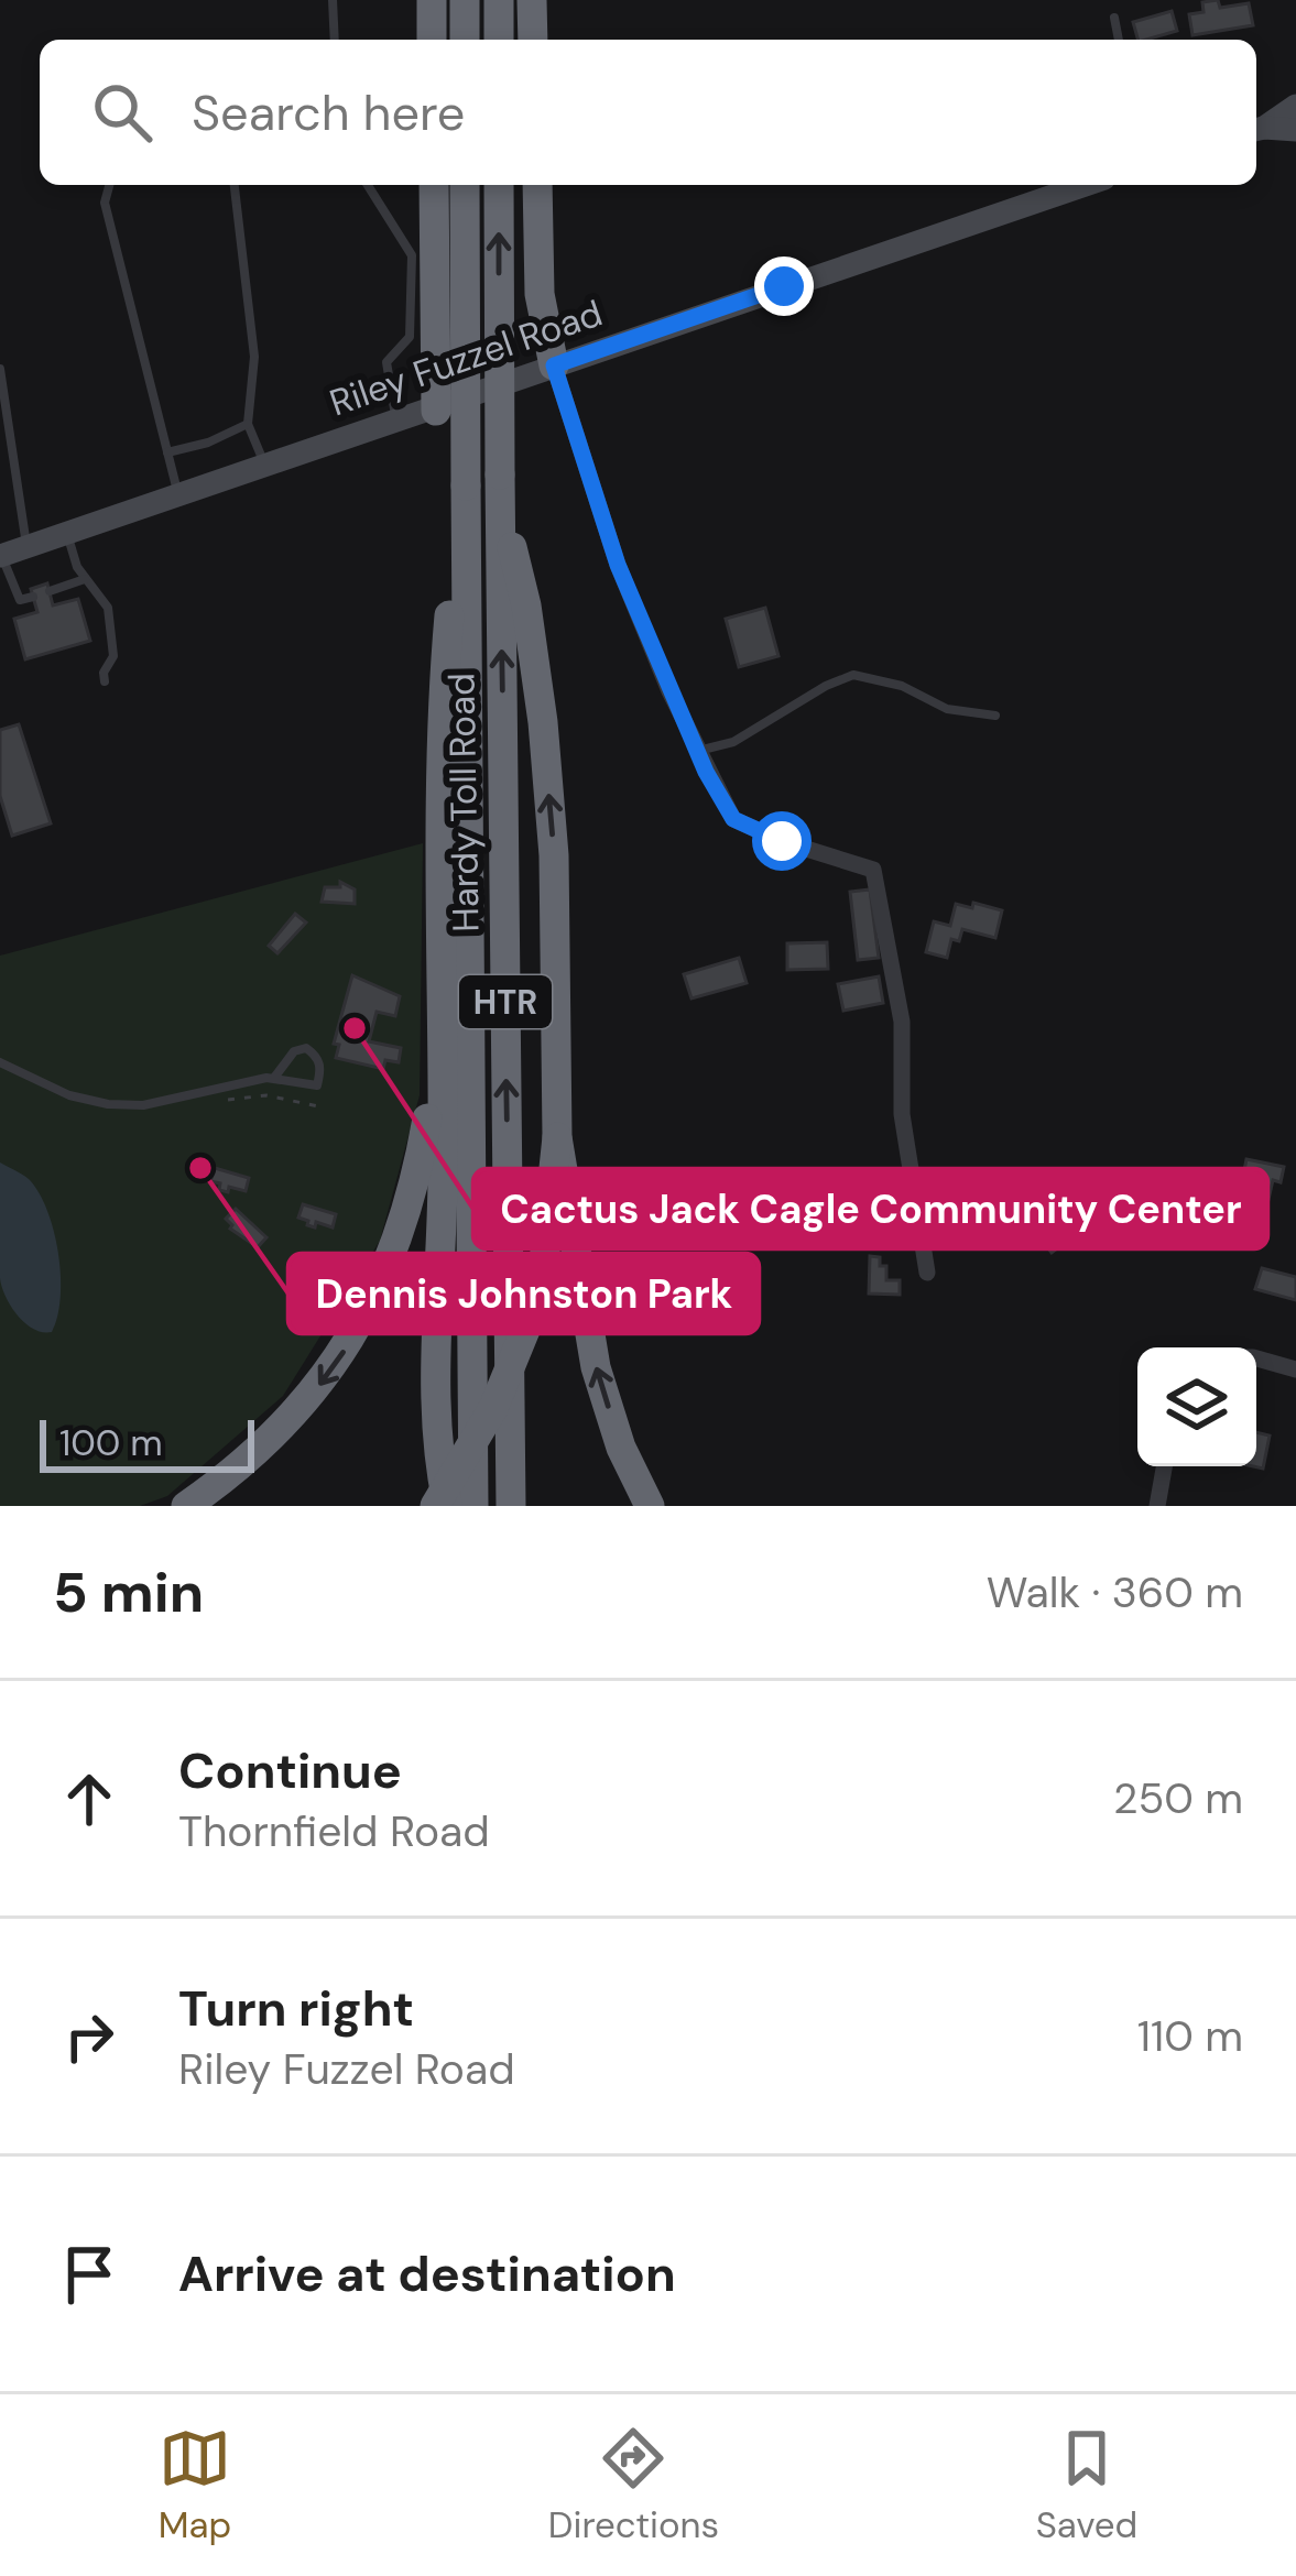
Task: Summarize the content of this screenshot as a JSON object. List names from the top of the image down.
{
  "streets": {
    "highway": ["Hardy Toll Road", "HTR"],
    "main road": ["Riley Fuzzel Road"]
  },
  "places": ["Cactus Jack Cagle Community Center", "Dennis Johnston Park"],
  "scale_bar": "100 m",
  "page": {
    "search": "Search here",
    "scale": "100 m",
    "heading": ["5 min", "Walk · 360 m"],
    "list": [
      ["Continue", "Thornfield Road", "250 m"],
      ["Turn right", "Riley Fuzzel Road", "110 m"],
      "Arrive at destination"
    ],
    "nav": ["Map", "Directions", "Saved"]
  }
}
